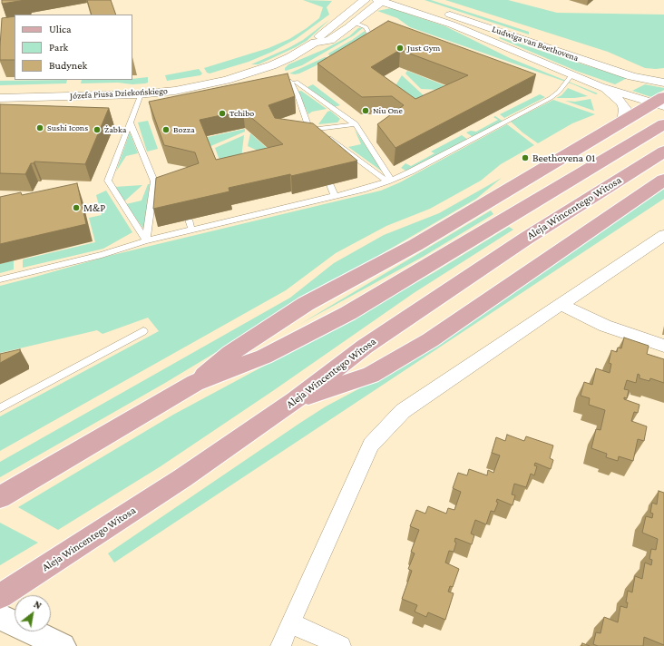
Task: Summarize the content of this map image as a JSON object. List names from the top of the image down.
{
  "streets": {
    "main road": ["Aleja Wincentego Witosa"],
    "street": ["Ludwiga van Beethovena", "Józefa Piusa Dziekońskiego"]
  },
  "crossings": [
    ["Ludwiga van Beethovena", "Józefa Piusa Dziekońskiego"]
  ],
  "places": [
    "Just Gym",
    "Niu One",
    "Tchibo",
    "Sushi Icons",
    "Żabka",
    "Bozza",
    "Beethovena 01",
    "M&P"
  ],
  "legend": ["Ulica", "Park", "Budynek"],
  "north": "top right"
}
